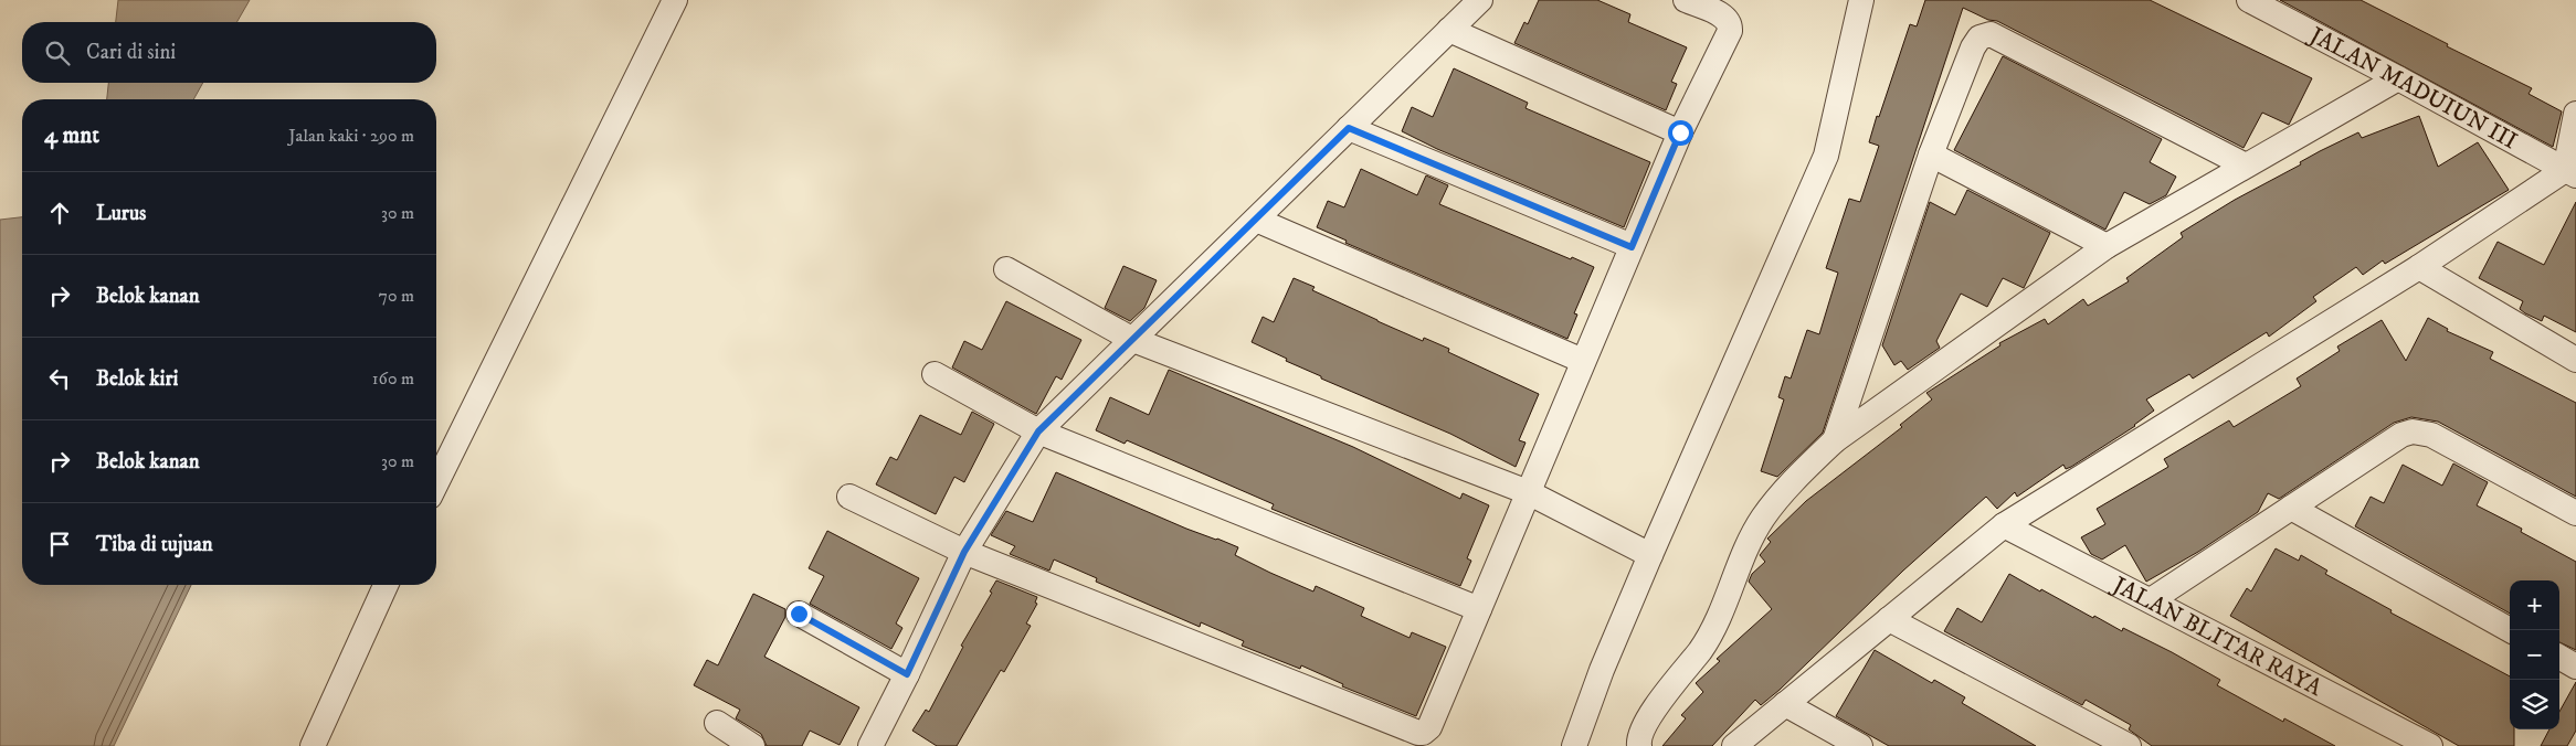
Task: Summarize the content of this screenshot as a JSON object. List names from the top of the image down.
{
  "streets": {
    "street": ["JALAN MADUIUN III", "JALAN BLITAR RAYA"]
  },
  "page": {
    "search": "Cari di sini",
    "heading": ["4 mnt", "Jalan kaki · 290 m"],
    "list": [
      ["Lurus", "30 m"],
      ["Belok kanan", "70 m"],
      ["Belok kiri", "160 m"],
      ["Belok kanan", "30 m"],
      "Tiba di tujuan"
    ],
    "map_buttons": ["+", "−"]
  }
}
